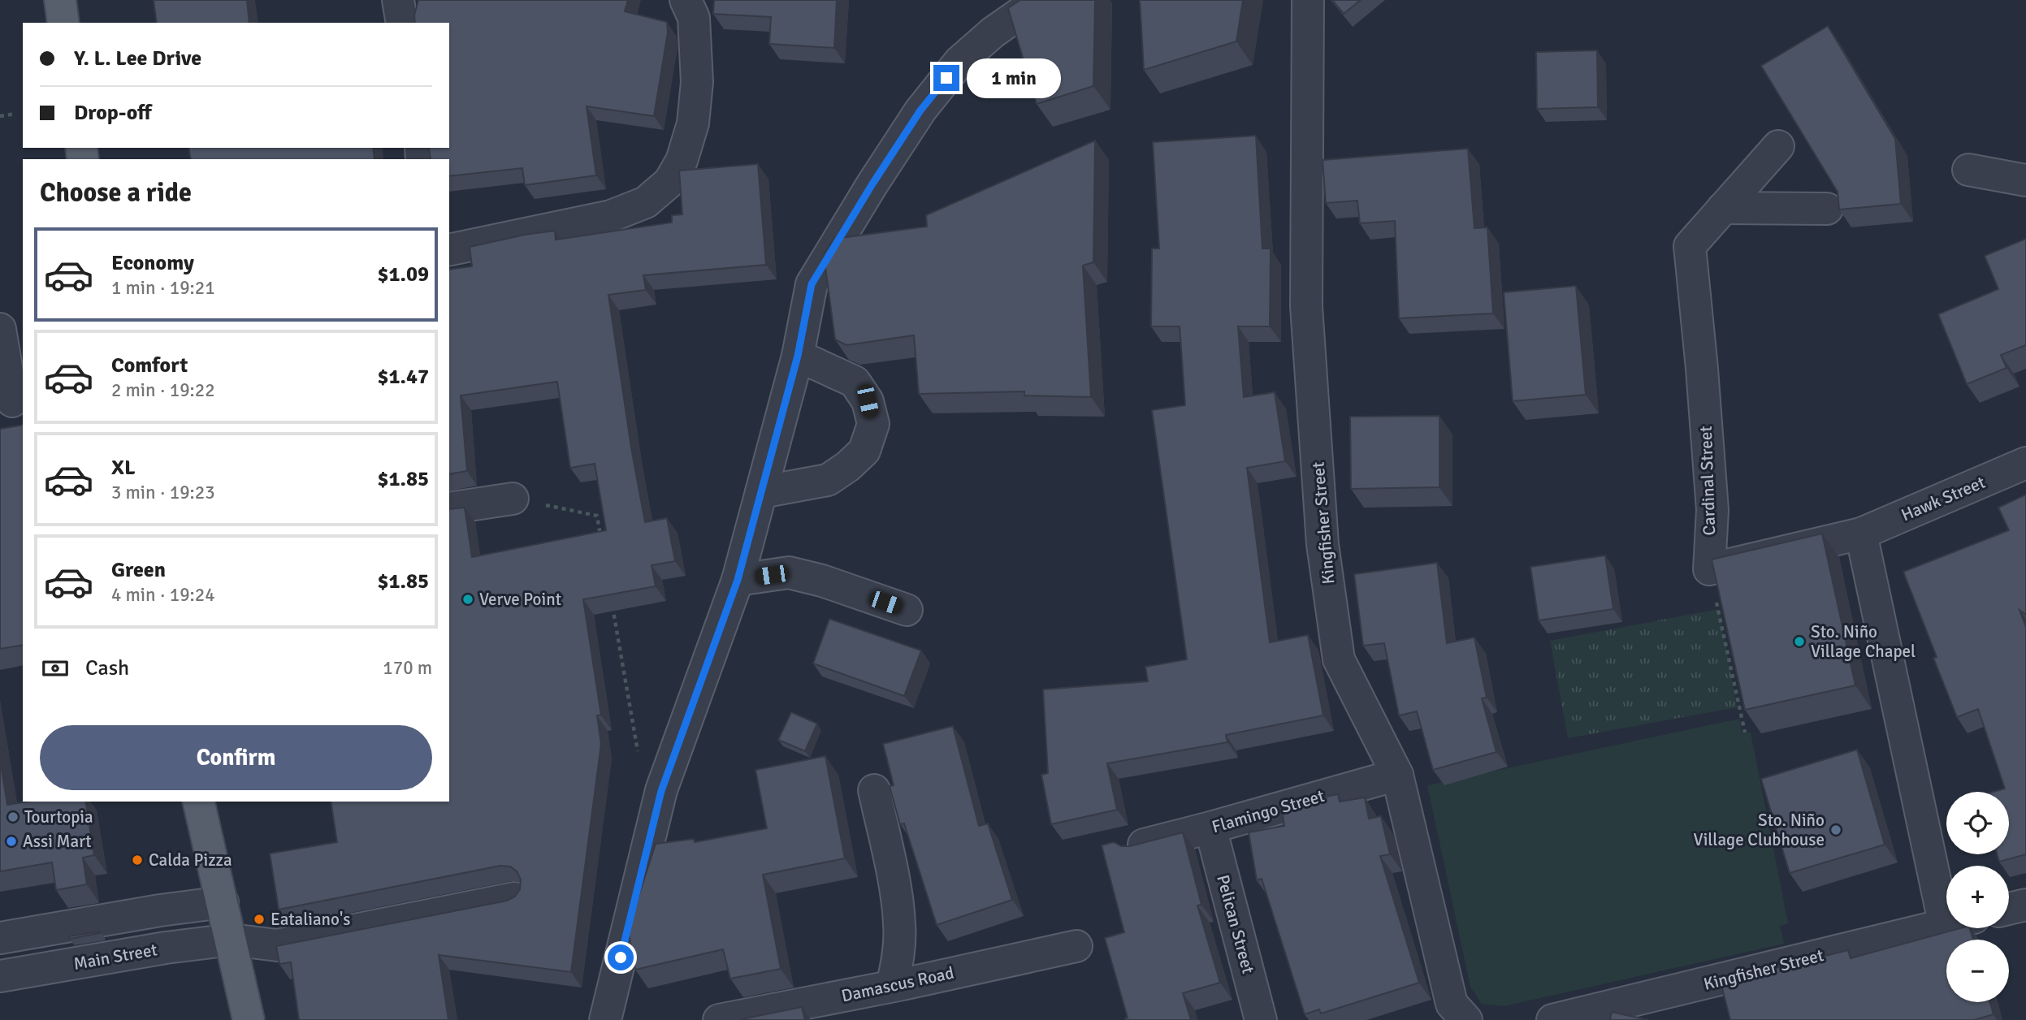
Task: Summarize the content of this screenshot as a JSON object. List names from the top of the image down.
{
  "streets": {
    "street": [
      "Cardinal Street",
      "Hawk Street",
      "Kingfisher Street",
      "Flamingo Street",
      "Pelican Street",
      "Main Street",
      "Damascus Road"
    ]
  },
  "crossings": [
    ["Kingfisher Street", "Flamingo Street"],
    ["Flamingo Street", "Pelican Street"]
  ],
  "places": [
    "Verve Point",
    "Sto. Niño Village Chapel",
    "Tourtopia",
    "Sto. Niño Village Clubhouse",
    "Assi Mart",
    "Calda Pizza",
    "Eataliano's"
  ],
  "page": {
    "banner": ["Y. L. Lee Drive", "Drop-off"],
    "bubble": "1 min",
    "heading": "Choose a ride",
    "list": [
      {
        "name": "Economy",
        "note": "1 min · 19:21",
        "value": "$1.09"
      },
      {
        "name": "Comfort",
        "note": "2 min · 19:22",
        "value": "$1.47"
      },
      {
        "name": "XL",
        "note": "3 min · 19:23",
        "value": "$1.85"
      },
      {
        "name": "Green",
        "note": "4 min · 19:24",
        "value": "$1.85"
      }
    ],
    "pay": ["Cash", "170 m"],
    "buttons": "Confirm",
    "map_buttons": ["+", "−"]
  }
}
